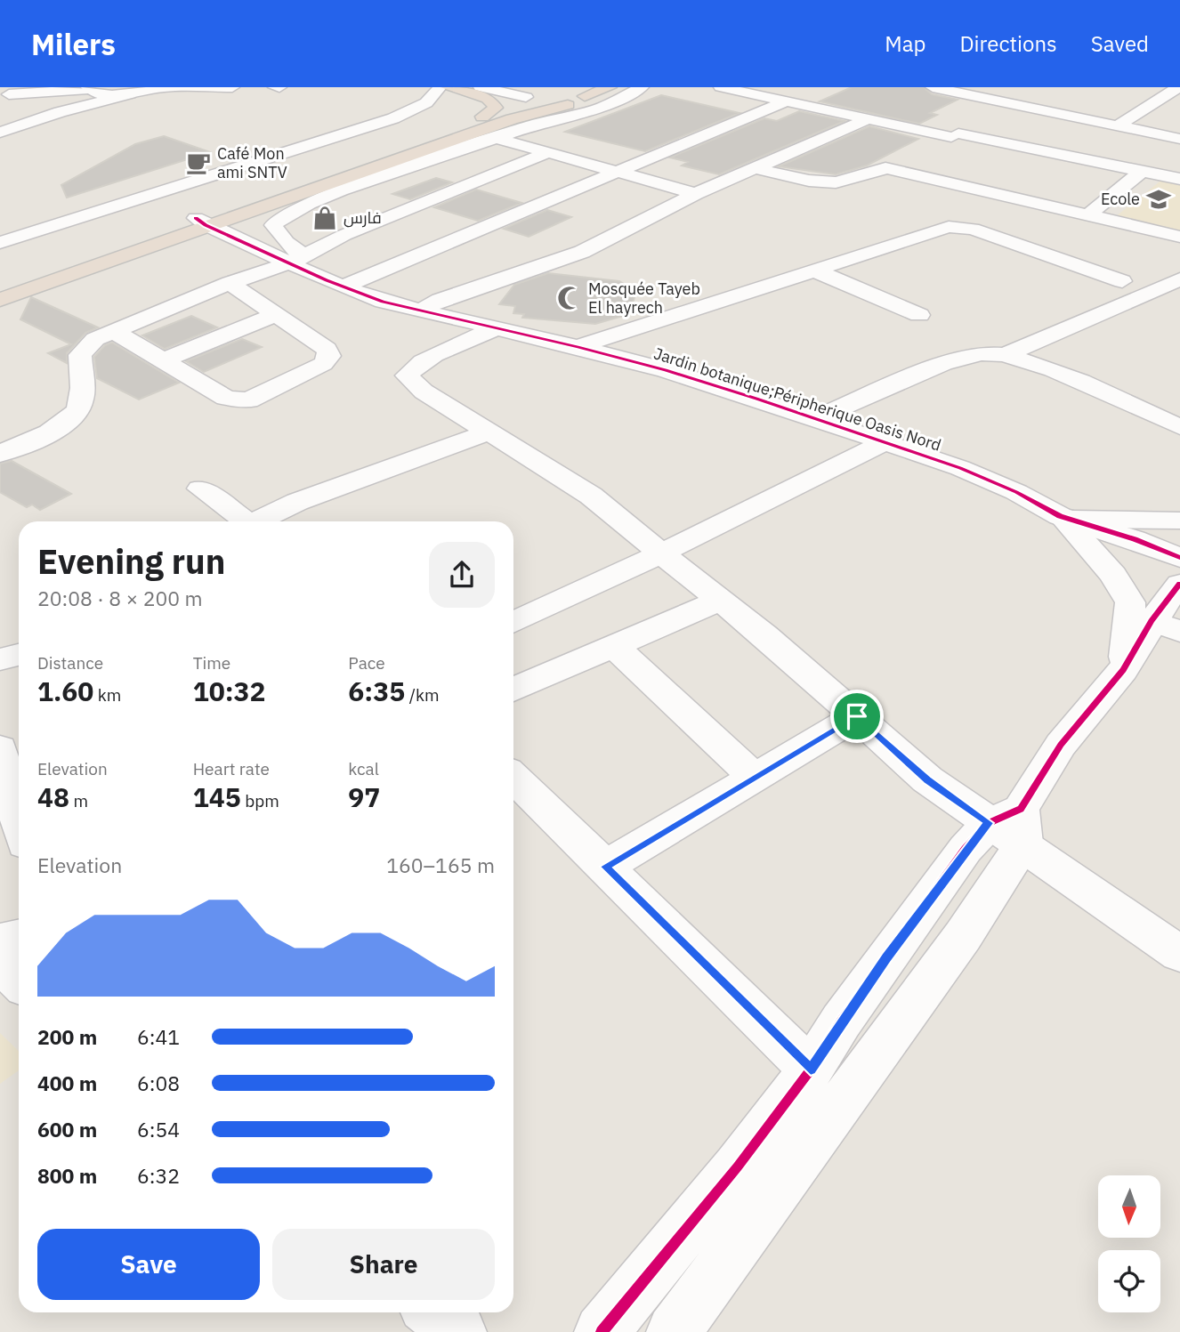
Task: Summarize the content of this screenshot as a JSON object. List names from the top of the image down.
{
  "streets": {
    "street": ["Jardin botanique;Péripherique Oasis Nord"]
  },
  "places": {
    "cafe": ["Café Mon ami SNTV"],
    "school or university": ["Ecole"],
    "shop": ["فارس"],
    "mosque": ["Mosquée Tayeb El hayrech"]
  },
  "north": "bottom",
  "page": {
    "header": "Milers",
    "nav": ["Map", "Directions", "Saved"],
    "heading": ["Evening run", "20:08 · 8 × 200 m"],
    "stats": [
      ["Distance", "1.60 km"],
      ["Time", "10:32"],
      ["Pace", "6:35 /km"],
      ["Elevation", "48 m"],
      ["Heart rate", "145 bpm"],
      ["kcal", "97"]
    ],
    "chart": ["Elevation", "160–165 m"],
    "list": [
      {
        "name": "200 m",
        "note": "6:41"
      },
      {
        "name": "400 m",
        "note": "6:08"
      },
      {
        "name": "600 m",
        "note": "6:54"
      },
      {
        "name": "800 m",
        "note": "6:32"
      }
    ],
    "buttons": ["Save", "Share"]
  }
}
